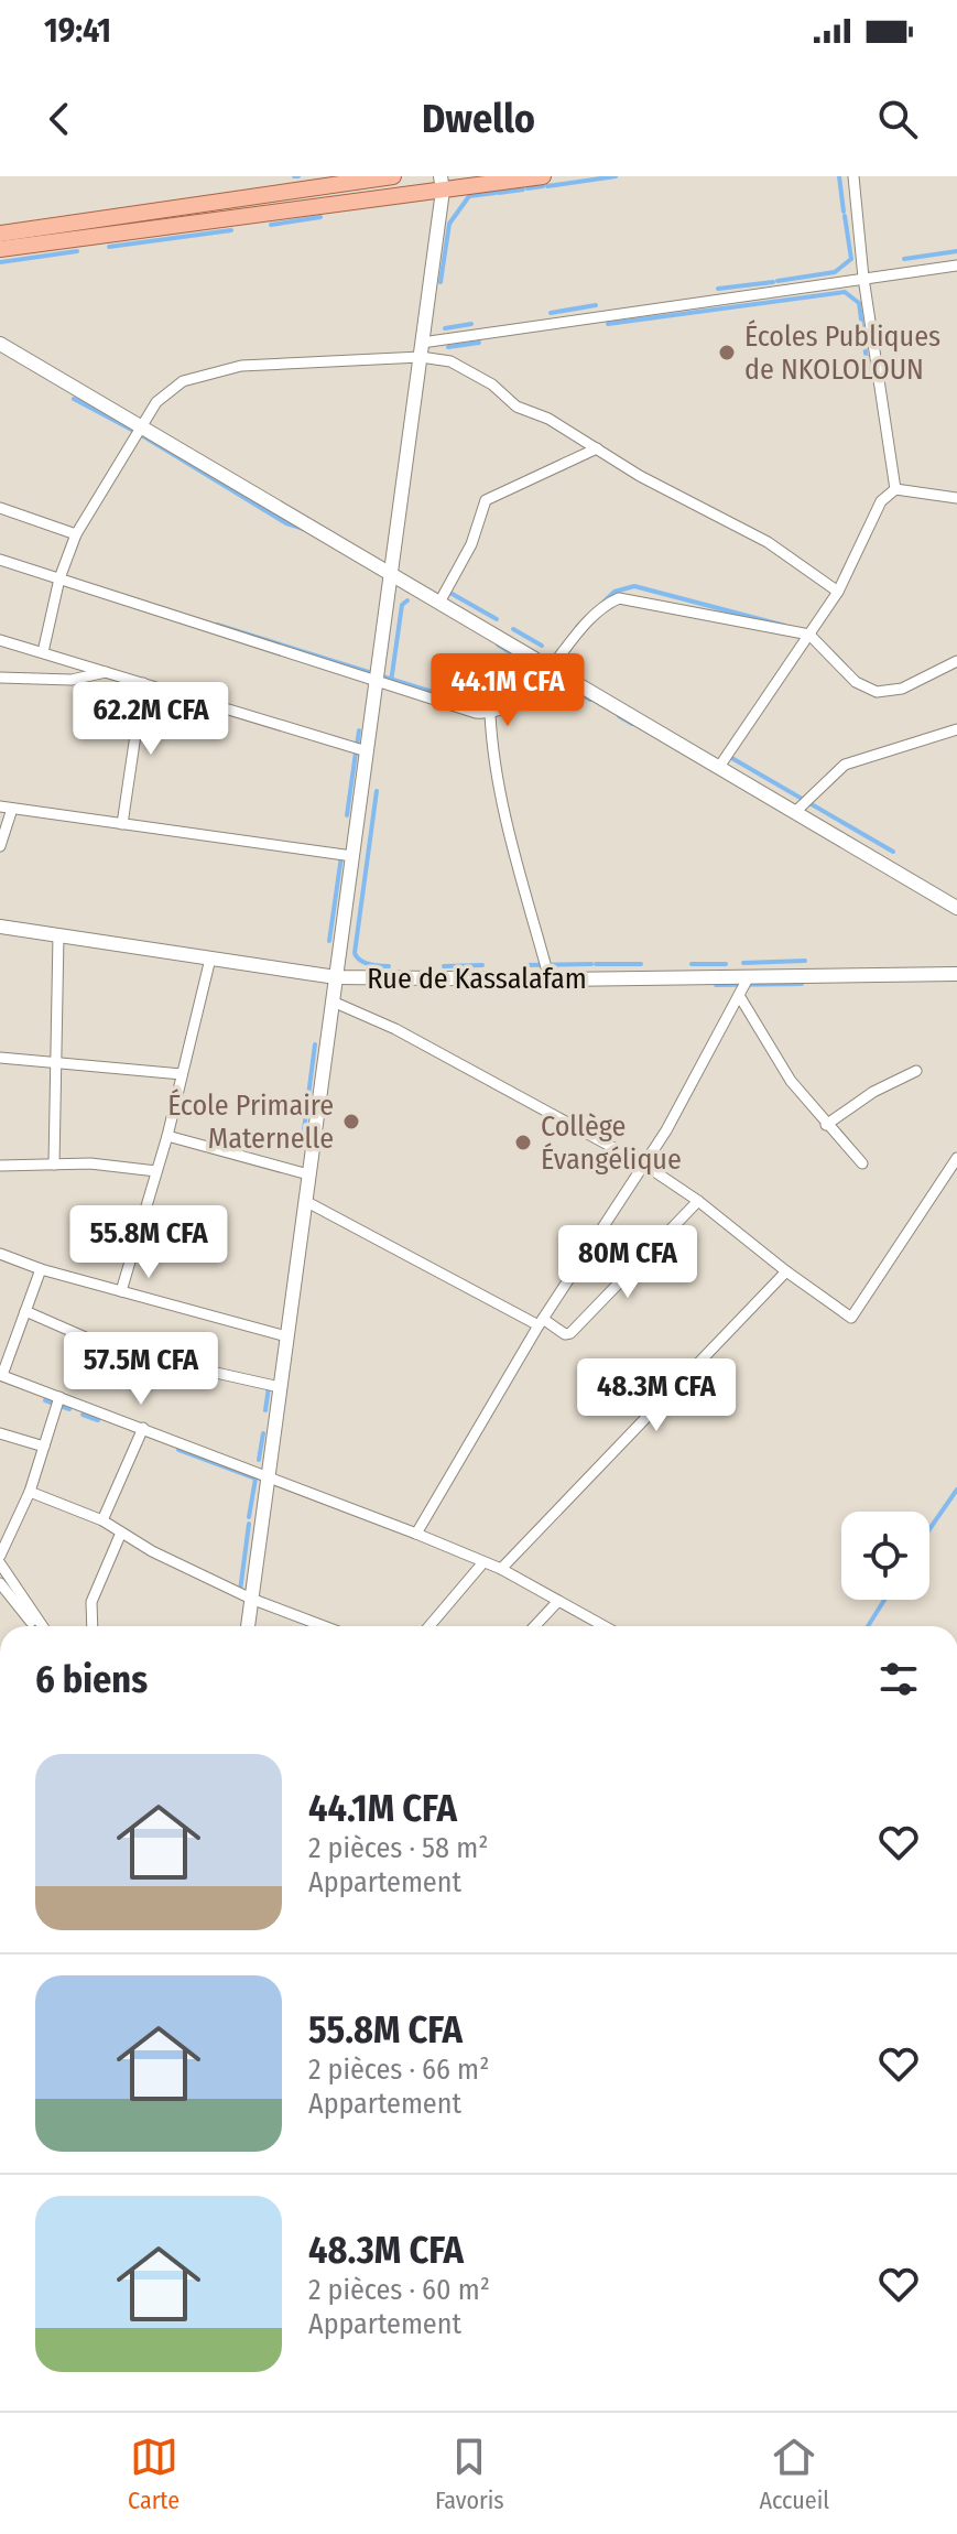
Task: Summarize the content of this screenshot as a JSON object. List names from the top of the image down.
{
  "streets": {
    "street": ["Rue de Kassalafam"]
  },
  "places": ["Écoles Publiques de NKOLOLOUN", "École Primaire Maternelle", "Collège Évangélique"],
  "page": {
    "status": "19:41",
    "header": "Dwello",
    "price": [
      "44.1M CFA",
      "62.2M CFA",
      "55.8M CFA",
      "80M CFA",
      "57.5M CFA",
      "48.3M CFA"
    ],
    "heading": "6 biens",
    "list": [
      {
        "name": "44.1M CFA",
        "note": "2 pièces · 58 m² · Appartement"
      },
      {
        "name": "55.8M CFA",
        "note": "2 pièces · 66 m² · Appartement"
      },
      {
        "name": "48.3M CFA",
        "note": "2 pièces · 60 m² · Appartement"
      }
    ],
    "tabs": ["Carte", "Favoris", "Accueil"]
  }
}
